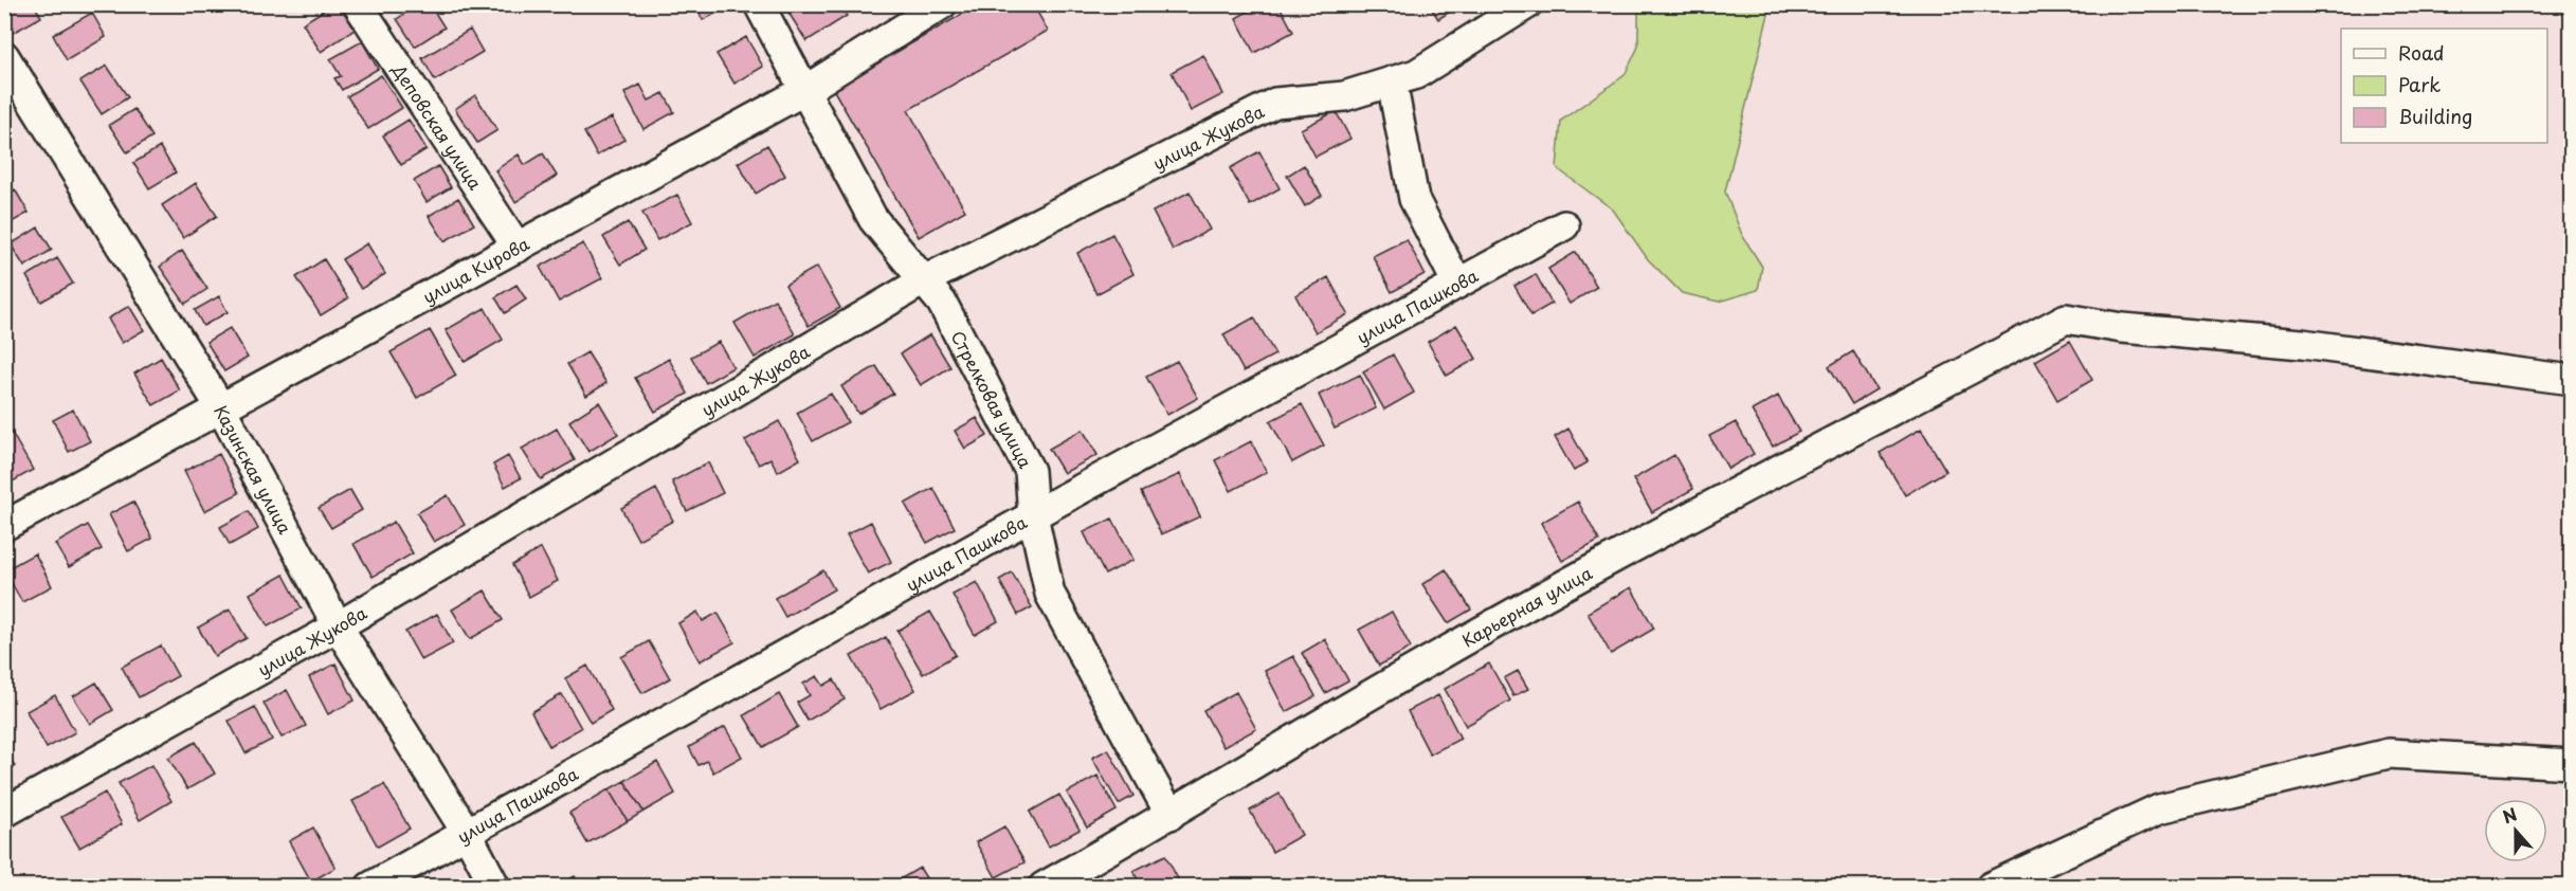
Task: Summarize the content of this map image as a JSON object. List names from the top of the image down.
{
  "streets": {
    "street": [
      "Деповская улица",
      "улица Жукова",
      "улица Кирова",
      "улица Пашкова",
      "Стрелковая улица",
      "Казинская улица",
      "Карьерная улица"
    ]
  },
  "crossings": [
    ["Деповская улица", "улица Кирова"],
    ["улица Жукова", "Стрелковая улица"],
    ["улица Жукова", "Казинская улица"],
    ["улица Кирова", "Стрелковая улица"],
    ["улица Кирова", "Казинская улица"],
    ["улица Пашкова", "Стрелковая улица"],
    ["улица Пашкова", "Казинская улица"],
    ["Стрелковая улица", "Карьерная улица"]
  ],
  "legend": ["Road", "Park", "Building"],
  "north": "top"
}
